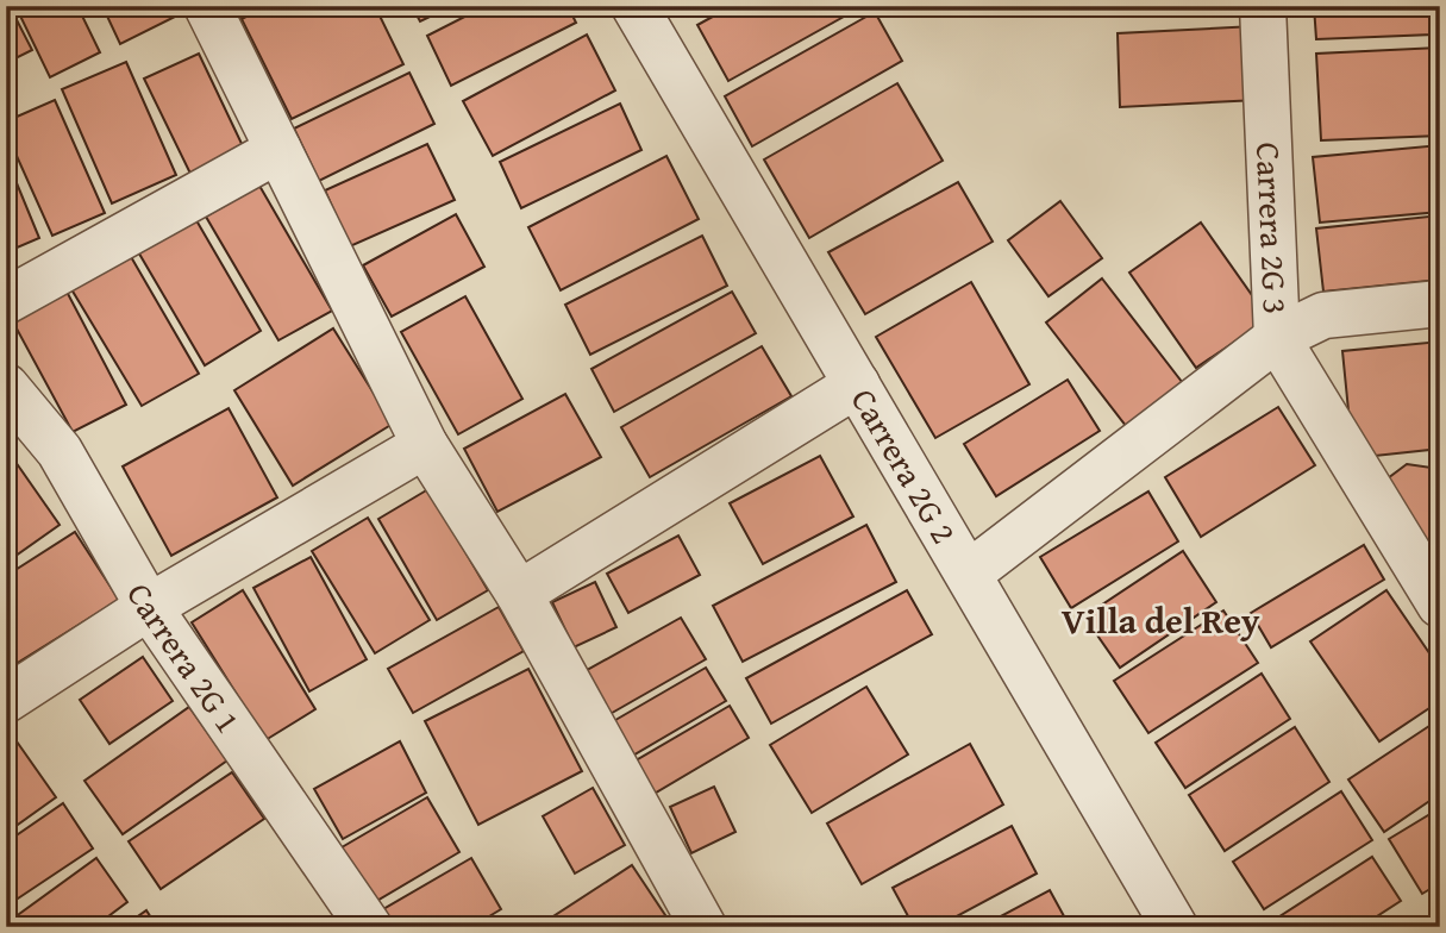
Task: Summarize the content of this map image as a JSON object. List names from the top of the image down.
{
  "streets": {
    "street": ["Carrera 2G 3", "Carrera 2G 2", "Carrera 2G 1"]
  },
  "districts": ["Villa del Rey"]
}
